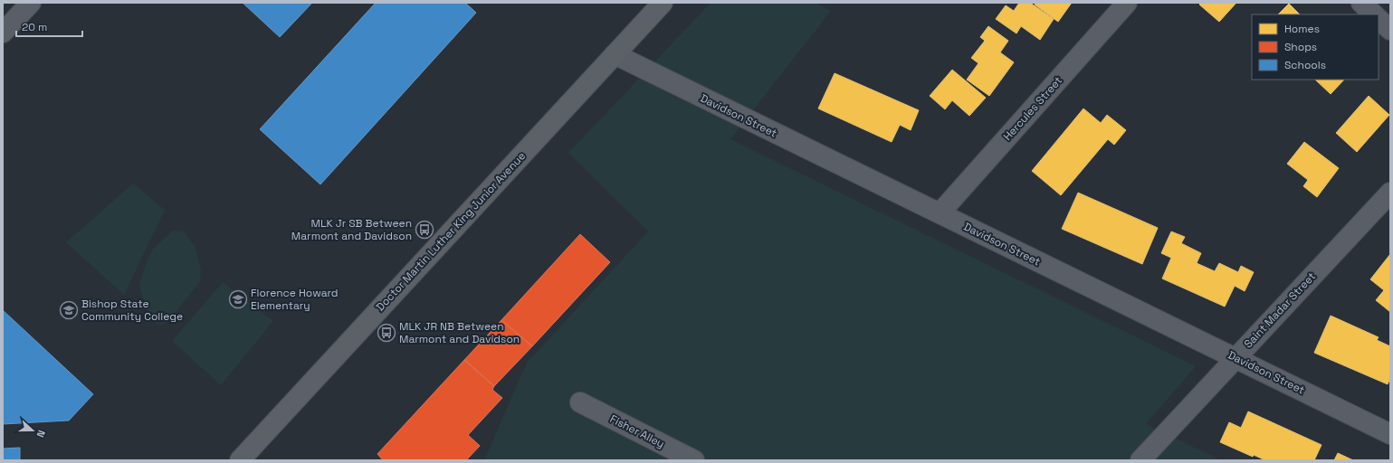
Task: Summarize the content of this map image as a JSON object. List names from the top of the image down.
{
  "streets": {
    "main road": ["Doctor Martin Luther King Junior Avenue"],
    "street": [
      "Hercules Street",
      "Davidson Street",
      "Saint Madar Street",
      "Fisher Alley"
    ]
  },
  "crossings": [
    ["Hercules Street", "Davidson Street"],
    ["Davidson Street", "Doctor Martin Luther King Junior Avenue"],
    ["Davidson Street", "Saint Madar Street"]
  ],
  "places": {
    "bus stop": ["MLK Jr SB Between Marmont and Davidson", "MLK JR NB Between Marmont and Davidson"],
    "school or university": ["Florence Howard Elementary", "Bishop State Community College"]
  },
  "legend": ["Homes", "Shops", "Schools"],
  "scale_bar": "20 m",
  "north": "right"
}
